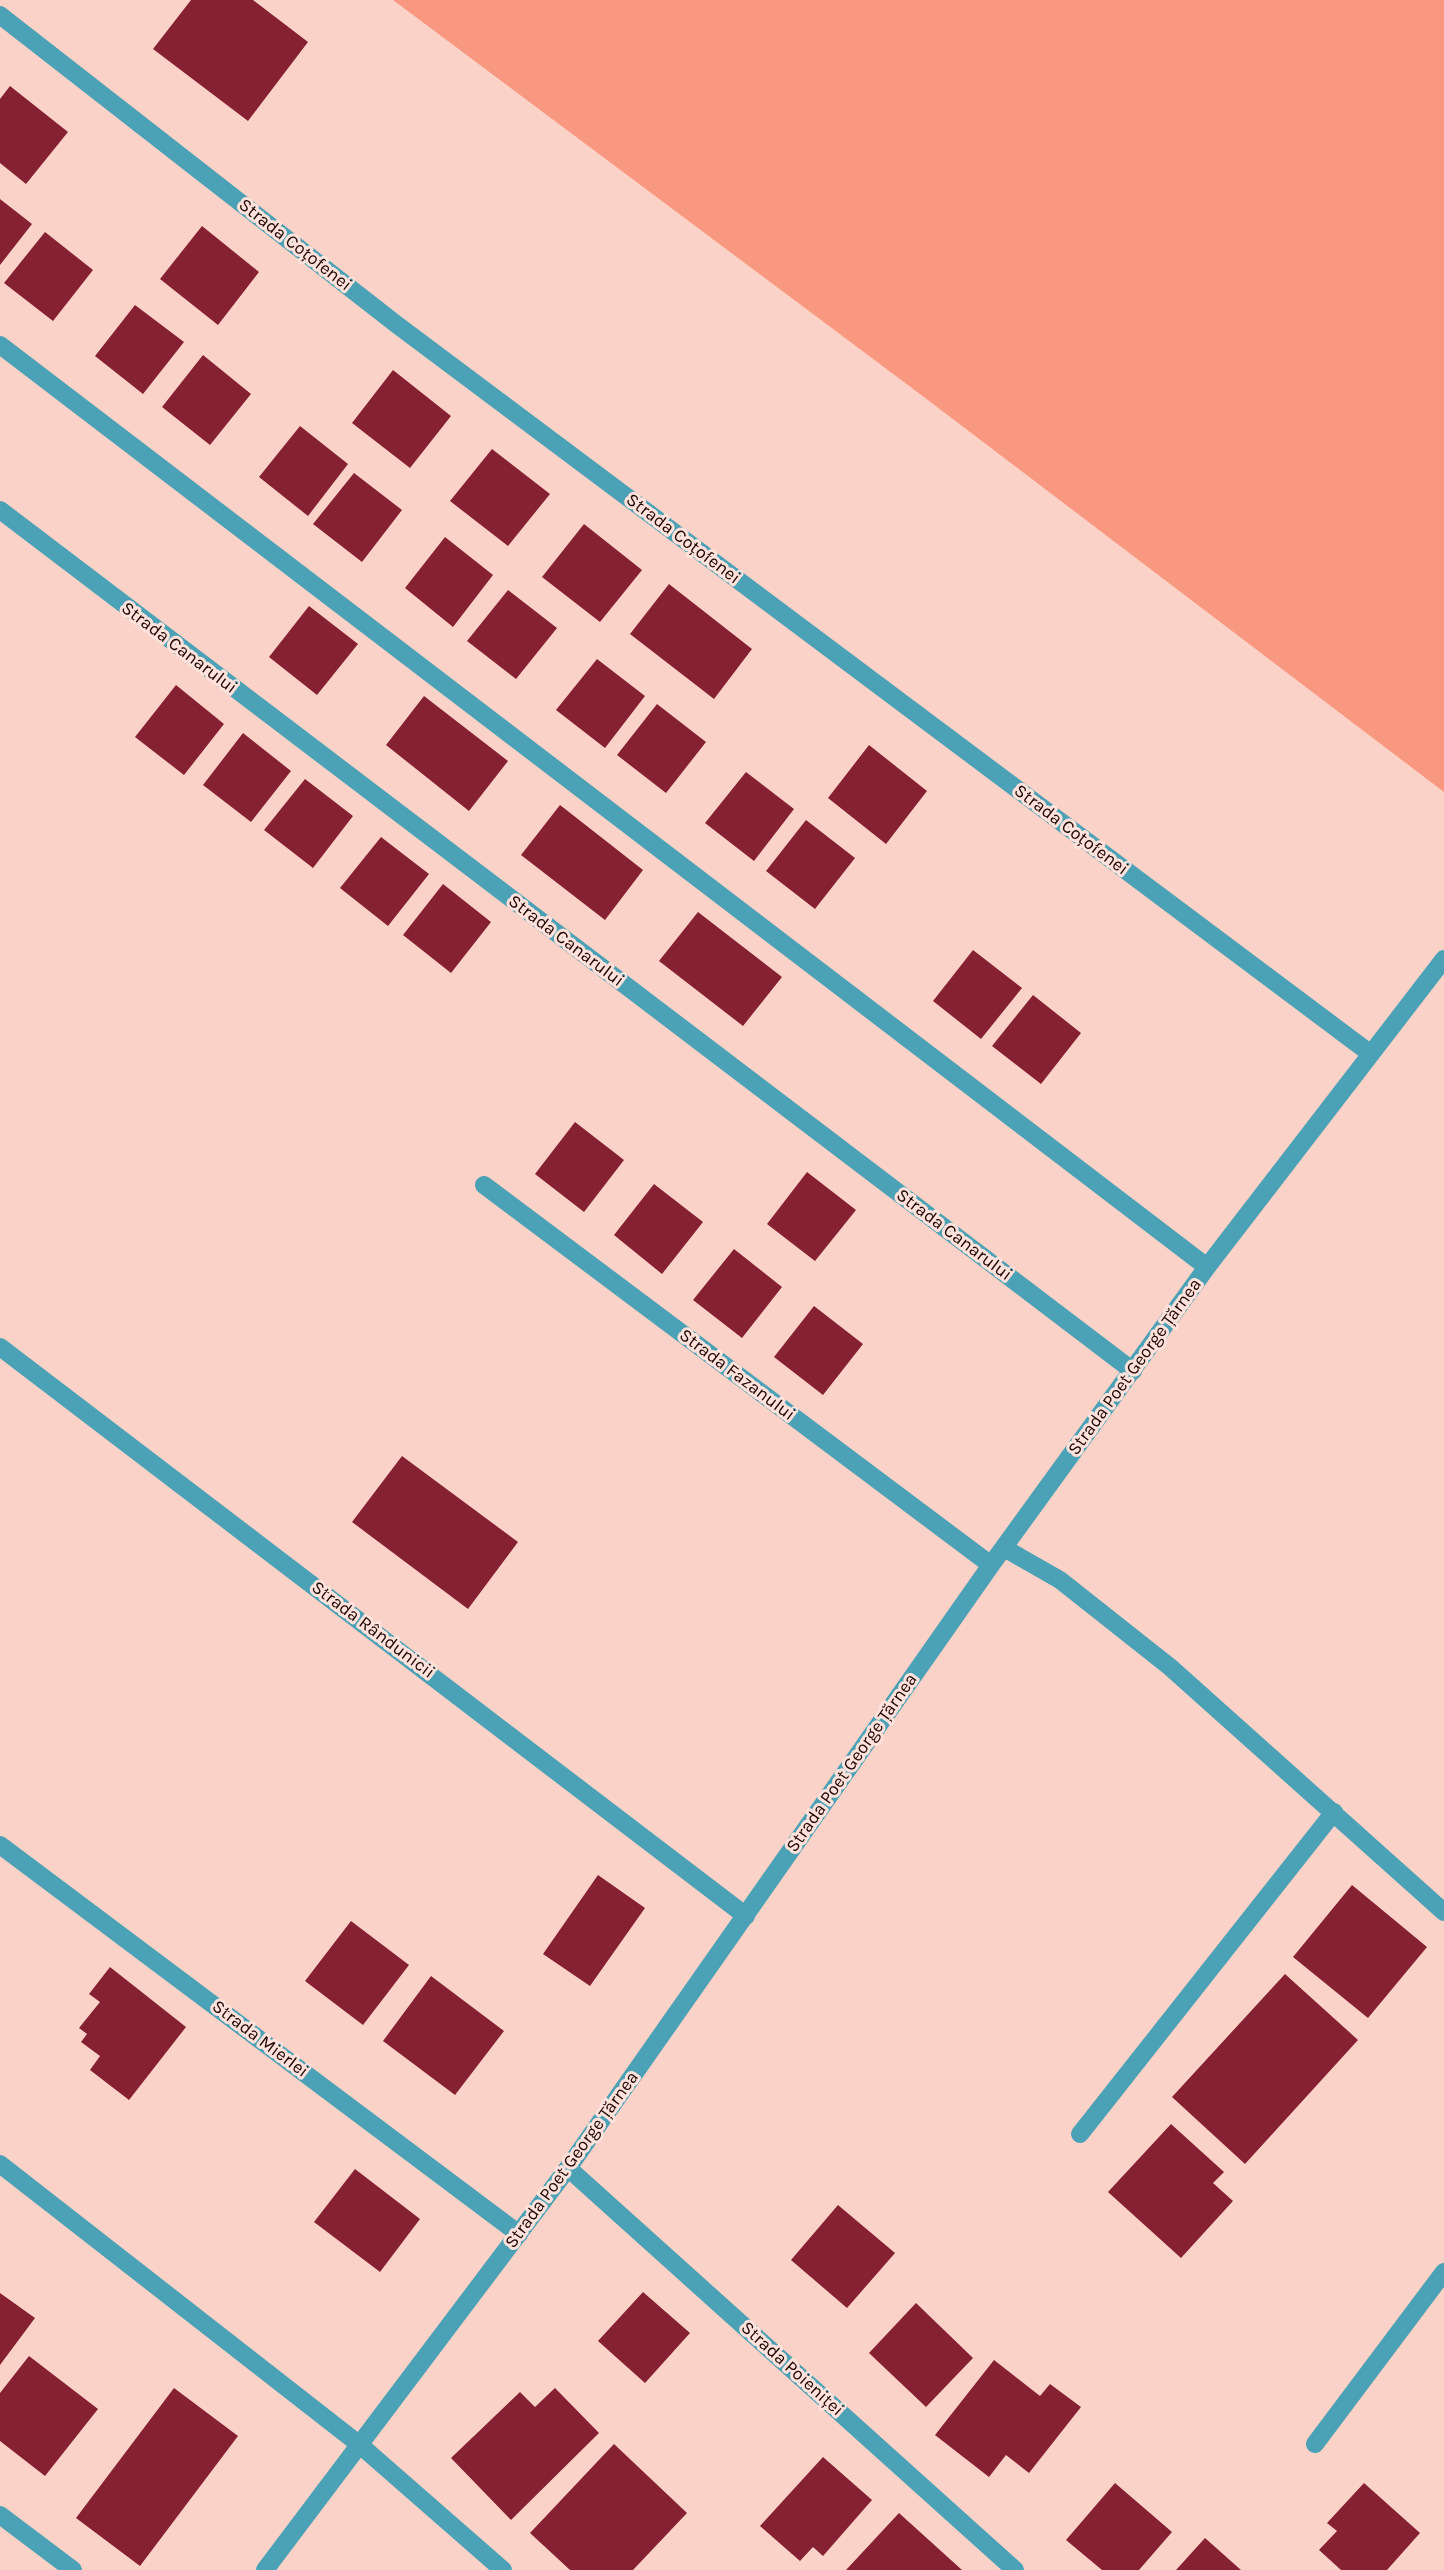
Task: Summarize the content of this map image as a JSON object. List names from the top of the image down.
{
  "streets": {
    "street": [
      "Strada Coțofenei",
      "Strada Canarului",
      "Strada Poet George Țărnea",
      "Strada Fazanului",
      "Strada Rândunicii",
      "Strada Mierlei",
      "Strada Poieniței"
    ]
  },
  "crossings": [
    ["Strada Coțofenei", "Strada Poet George Țărnea"],
    ["Strada Canarului", "Strada Poet George Țărnea"],
    ["Strada Poet George Țărnea", "Strada Fazanului"],
    ["Strada Poet George Țărnea", "Strada Rândunicii"],
    ["Strada Poet George Țărnea", "Strada Mierlei"],
    ["Strada Poet George Țărnea", "Strada Poieniței"]
  ]
}
